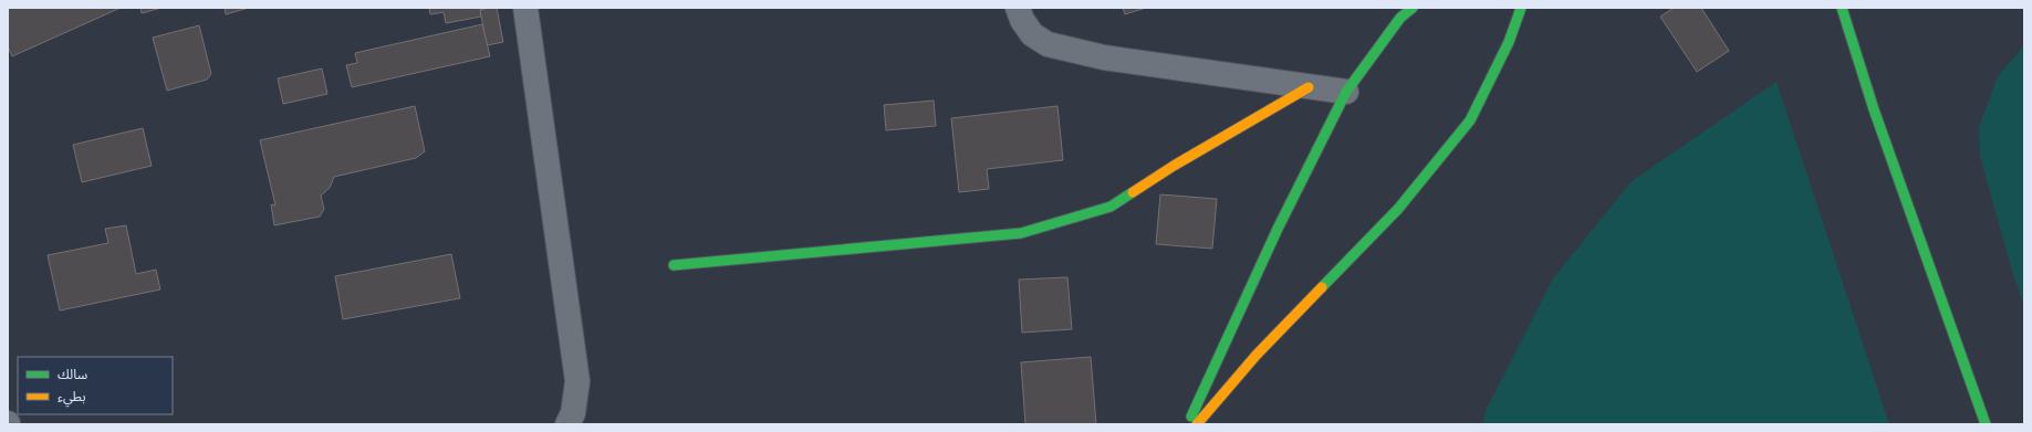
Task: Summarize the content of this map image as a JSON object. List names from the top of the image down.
{
  "legend": ["سالك", "بطيء"]
}
